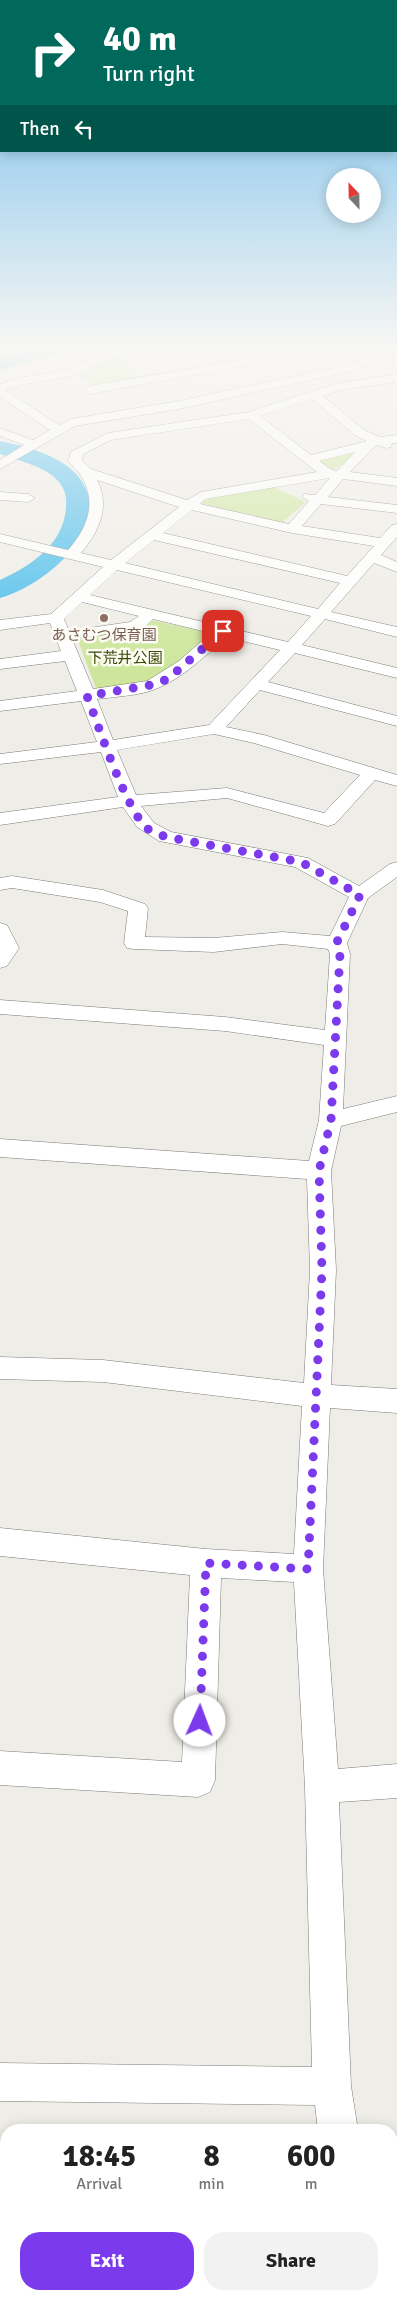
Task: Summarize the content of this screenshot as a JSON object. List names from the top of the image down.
{
  "parks": ["下荒井公園"],
  "places": ["あさむつ保育園"],
  "north": "top",
  "page": {
    "turn": ["40 m", "Turn right"],
    "then": "Then",
    "eta": [
      "18:45",
      "Arrival",
      "8",
      "min",
      "600",
      "m"
    ],
    "buttons": ["Exit", "Share"]
  }
}
